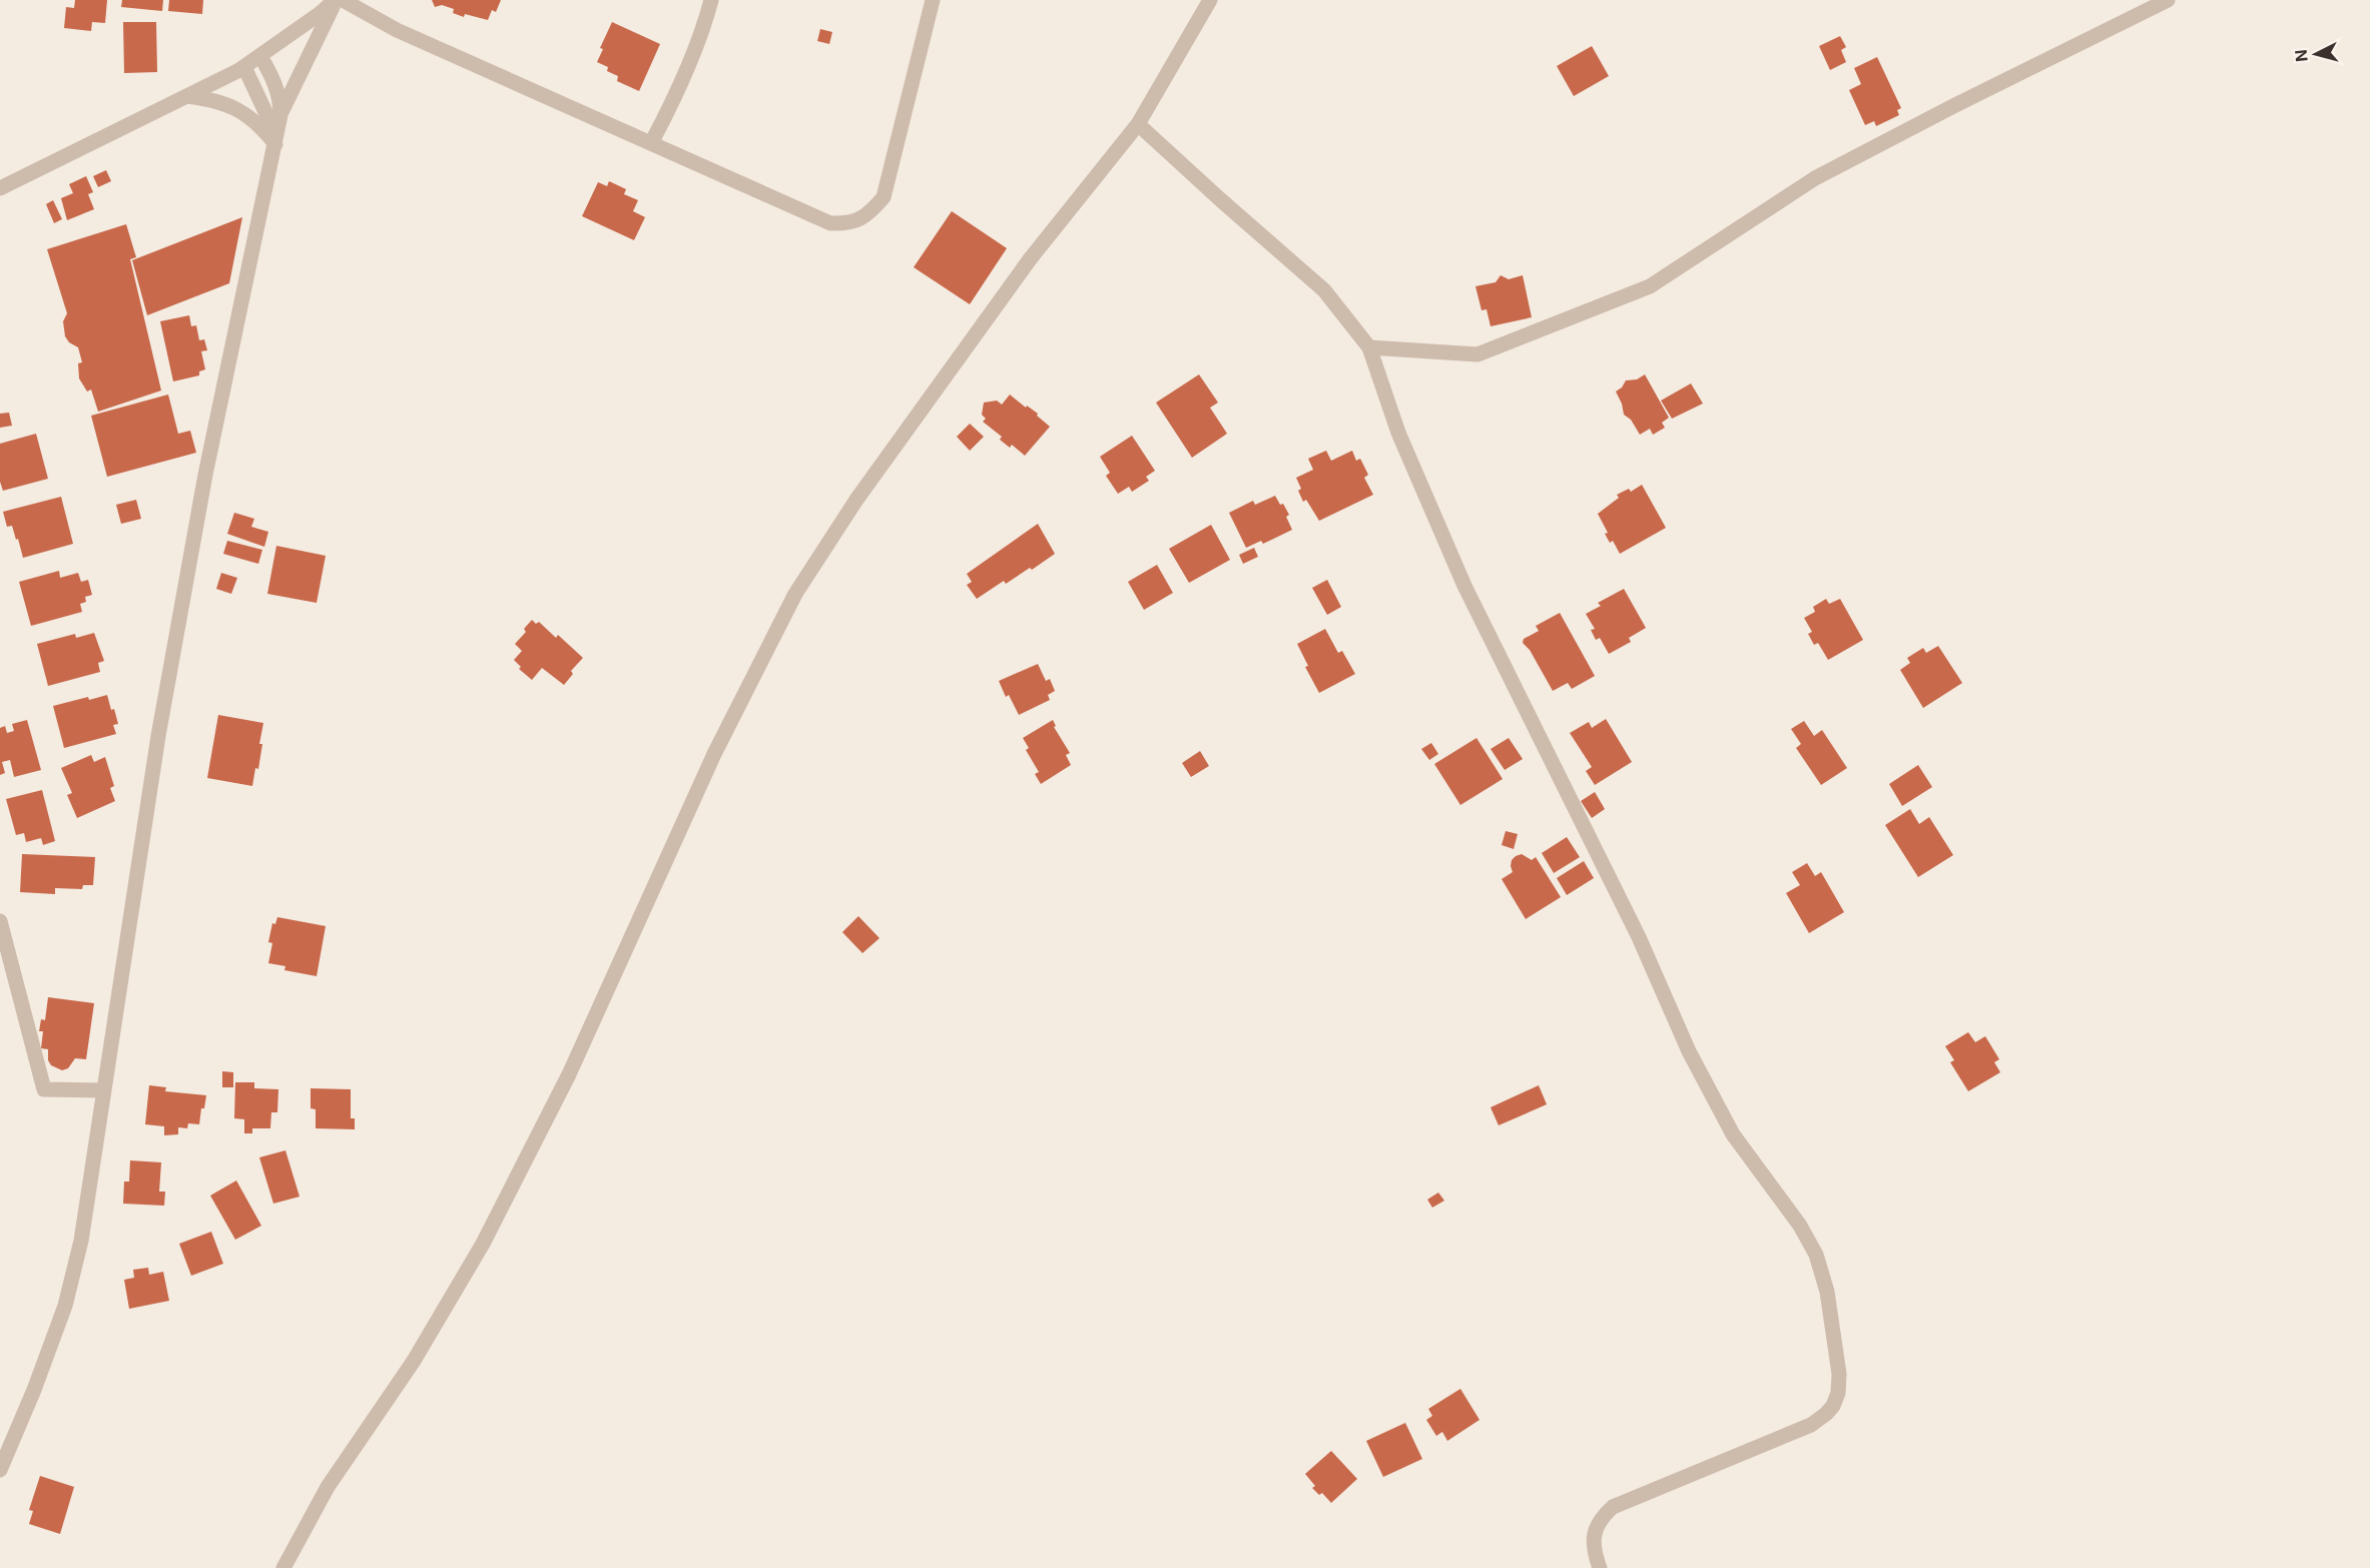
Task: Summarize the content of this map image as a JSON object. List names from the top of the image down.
{
  "north": "left"
}
